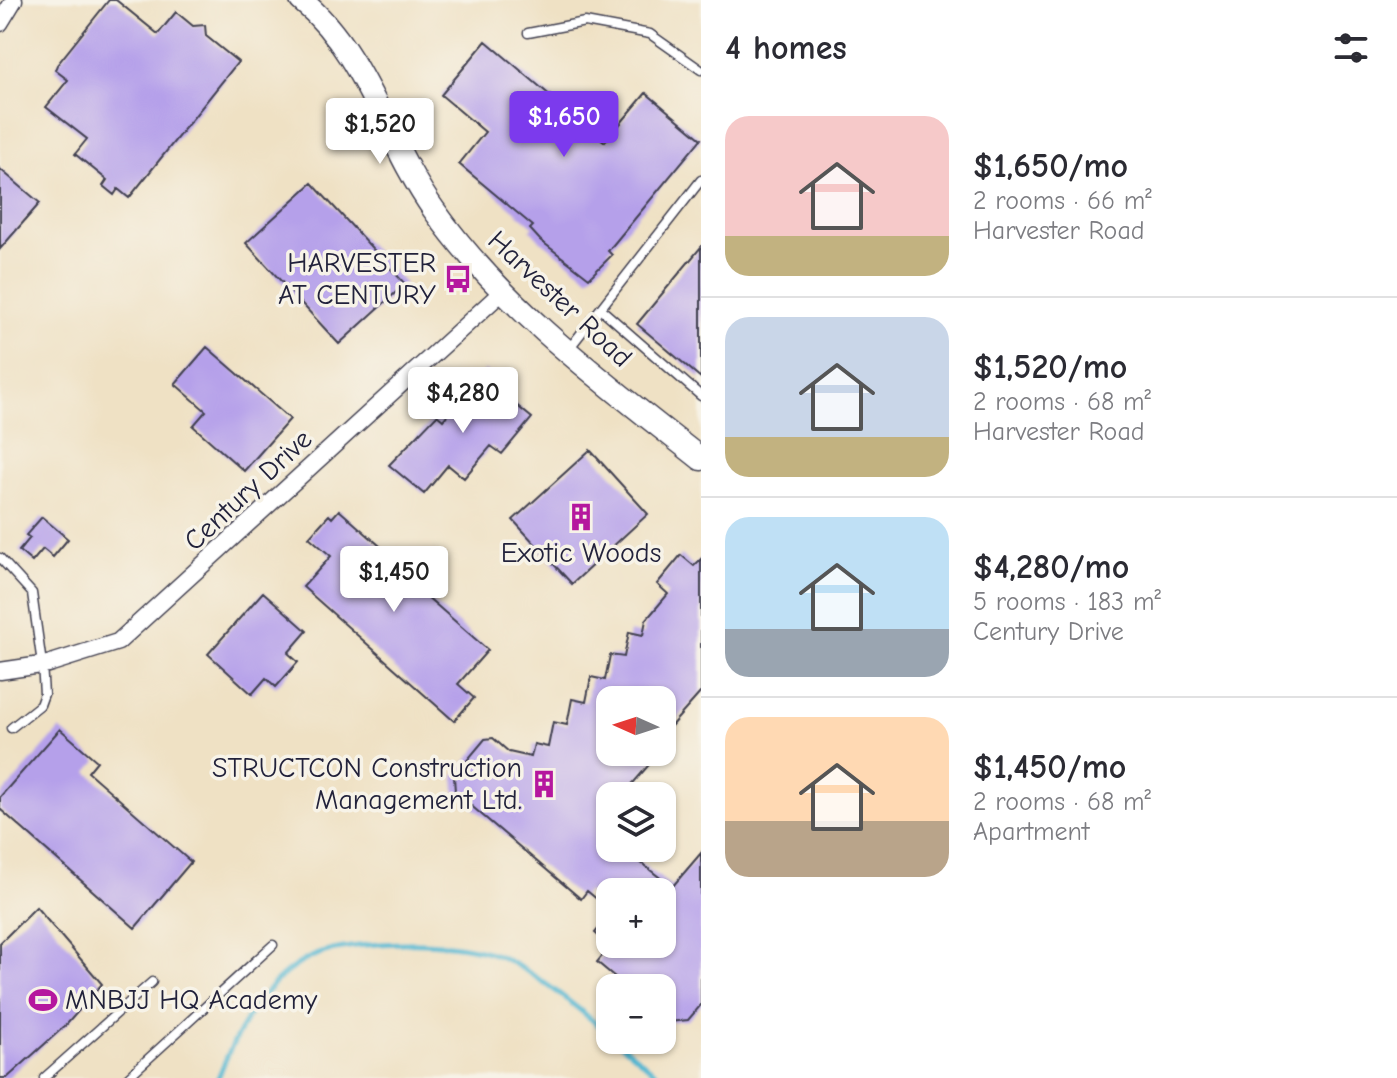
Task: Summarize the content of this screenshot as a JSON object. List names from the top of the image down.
{
  "streets": {
    "main road": ["Harvester Road"],
    "street": ["Century Drive"]
  },
  "crossings": [
    ["Harvester Road", "Century Drive"]
  ],
  "places": {
    "bus stop": ["HARVESTER AT CENTURY"],
    "building": ["Exotic Woods", "STRUCTCON Construction Management Ltd."],
    "sports": ["MNBJJ HQ Academy"]
  },
  "north": "left",
  "page": {
    "heading": "4 homes",
    "price": [
      "$1,650",
      "$1,520",
      "$4,280",
      "$1,450"
    ],
    "list": [
      {
        "name": "$1,650/mo",
        "note": "2 rooms · 66 m² · Harvester Road"
      },
      {
        "name": "$1,520/mo",
        "note": "2 rooms · 68 m² · Harvester Road"
      },
      {
        "name": "$4,280/mo",
        "note": "5 rooms · 183 m² · Century Drive"
      },
      {
        "name": "$1,450/mo",
        "note": "2 rooms · 68 m² · Apartment"
      }
    ],
    "map_buttons": ["+", "−"]
  }
}
